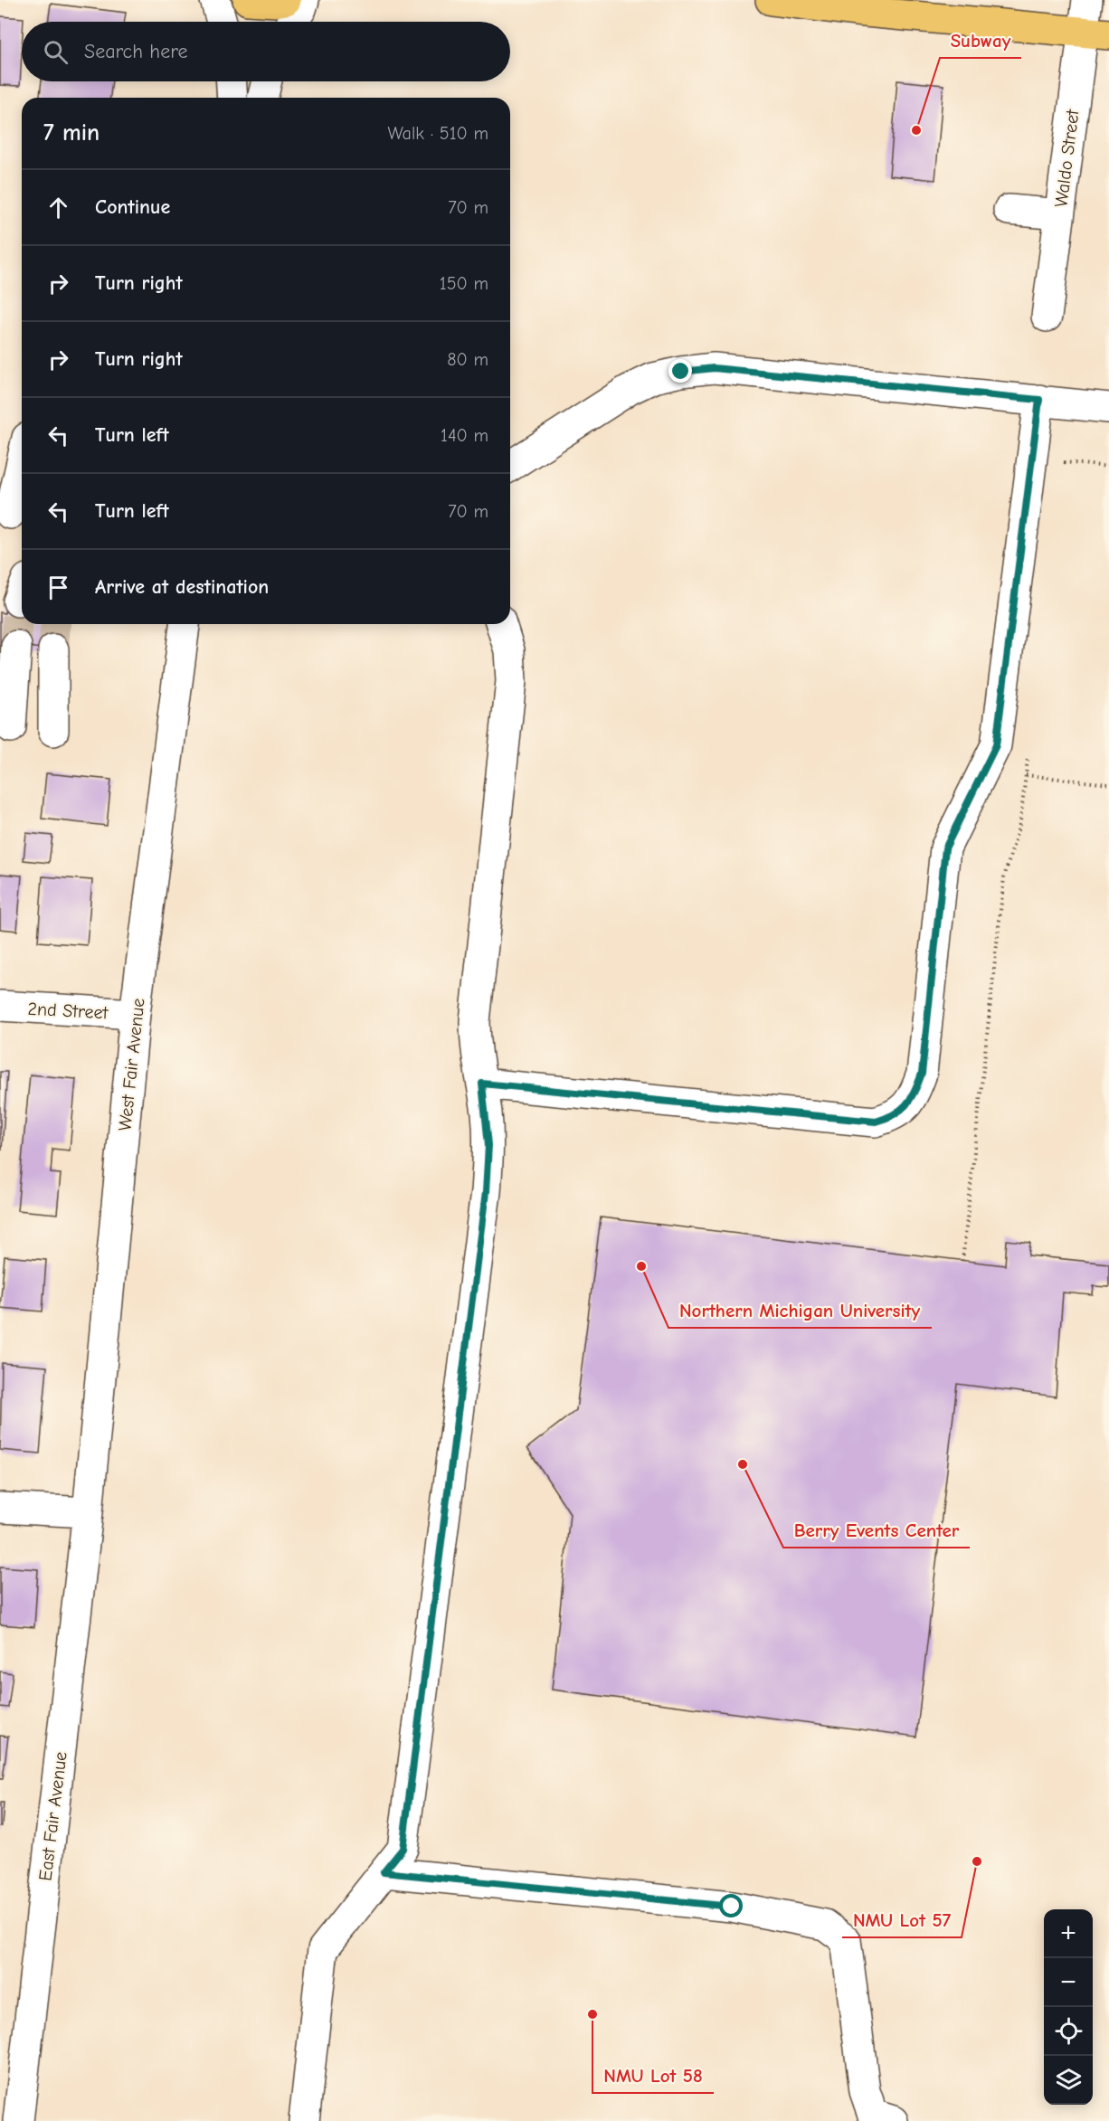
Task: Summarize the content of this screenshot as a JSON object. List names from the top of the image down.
{
  "streets": {
    "street": [
      "Waldo Street",
      "2nd Street",
      "West Fair Avenue",
      "East Fair Avenue"
    ]
  },
  "crossings": [
    ["2nd Street", "West Fair Avenue"],
    ["West Fair Avenue", "East Fair Avenue"]
  ],
  "places": [
    "Subway",
    "Northern Michigan University",
    "Berry Events Center",
    "NMU Lot 57",
    "NMU Lot 58"
  ],
  "page": {
    "search": "Search here",
    "heading": ["7 min", "Walk · 510 m"],
    "list": [
      ["Continue", "70 m"],
      ["Turn right", "150 m"],
      ["Turn right", "80 m"],
      ["Turn left", "140 m"],
      ["Turn left", "70 m"],
      "Arrive at destination"
    ],
    "map_buttons": ["+", "−"]
  }
}
